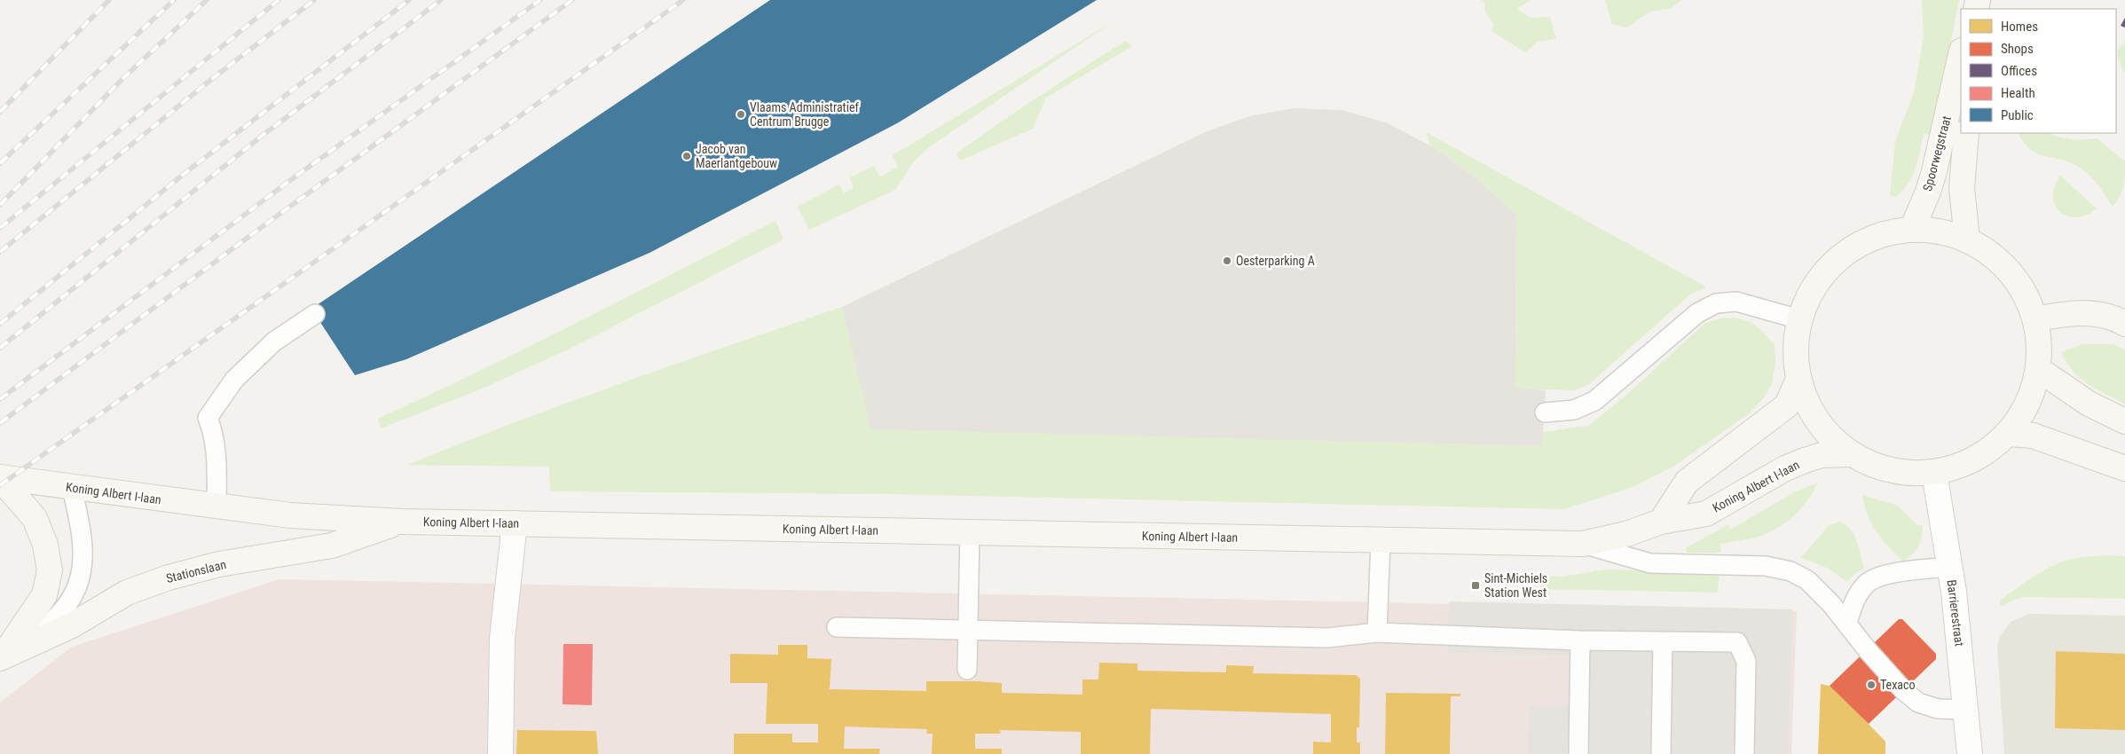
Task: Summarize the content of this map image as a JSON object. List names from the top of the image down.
{
  "streets": {
    "main road": ["Spoorwegstraat", "Koning Albert I-laan", "Stationslaan"],
    "street": ["Barrierestraat"]
  },
  "crossings": [
    ["Koning Albert I-laan", "Stationslaan"]
  ],
  "places": {
    "other": [
      "Vlaams Administratief Centrum Brugge",
      "Jacob van Maerlantgebouw",
      "Oesterparking A",
      "Texaco"
    ],
    "transit": ["Sint-Michiels Station West"]
  },
  "legend": [
    "Homes",
    "Shops",
    "Offices",
    "Health",
    "Public"
  ]
}
